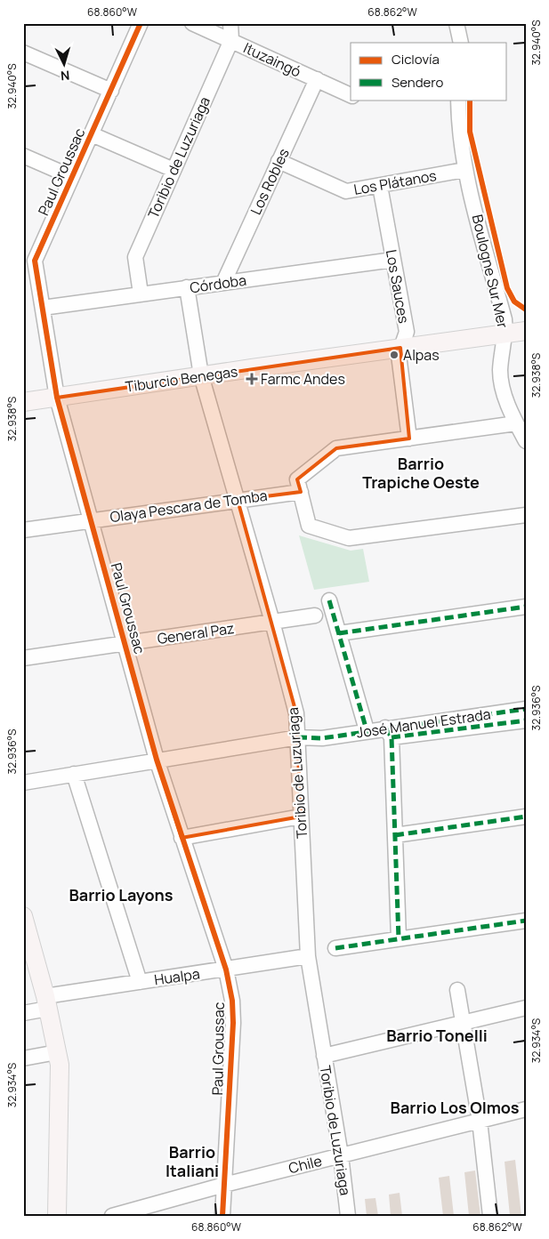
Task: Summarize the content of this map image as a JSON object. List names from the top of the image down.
{
  "streets": {
    "main road": ["Tiburcio Benegas"],
    "street": [
      "Ituzaingó",
      "Toribio de Luzuriaga",
      "Paul Groussac",
      "Los Robles",
      "Los Plátanos",
      "Boulogne Sur Mer",
      "Córdoba",
      "Los Sauces",
      "Olaya Pescara de Tomba",
      "General Paz",
      "José Manuel Estrada",
      "Hualpa",
      "Chile"
    ]
  },
  "crossings": [
    ["Ituzaingó", "Toribio de Luzuriaga"],
    ["Ituzaingó", "Los Robles"],
    ["Toribio de Luzuriaga", "Córdoba"],
    ["Toribio de Luzuriaga", "Tiburcio Benegas"],
    ["Toribio de Luzuriaga", "Olaya Pescara de Tomba"],
    ["Toribio de Luzuriaga", "General Paz"],
    ["Toribio de Luzuriaga", "José Manuel Estrada"],
    ["Toribio de Luzuriaga", "Hualpa"],
    ["Toribio de Luzuriaga", "Chile"],
    ["Paul Groussac", "Córdoba"],
    ["Paul Groussac", "Tiburcio Benegas"],
    ["Paul Groussac", "Olaya Pescara de Tomba"],
    ["Paul Groussac", "General Paz"],
    ["Paul Groussac", "Hualpa"],
    ["Paul Groussac", "Chile"],
    ["Los Robles", "Los Plátanos"],
    ["Los Robles", "Córdoba"],
    ["Los Plátanos", "Boulogne Sur Mer"],
    ["Los Plátanos", "Los Sauces"],
    ["Boulogne Sur Mer", "Tiburcio Benegas"],
    ["Córdoba", "Los Sauces"],
    ["Los Sauces", "Tiburcio Benegas"]
  ],
  "districts": [
    "Barrio Trapiche Oeste",
    "Barrio Layons",
    "Barrio Tonelli",
    "Barrio Los Olmos",
    "Barrio Italiani"
  ],
  "places": {
    "other": ["Alpas"],
    "health": ["Farmc Andes"]
  },
  "legend": ["Ciclovía", "Sendero"],
  "north": "bottom",
  "coordinates": [
    "68.860°W",
    "68.862°W",
    "32.940°S",
    "32.938°S",
    "32.936°S",
    "32.934°S"
  ]
}
